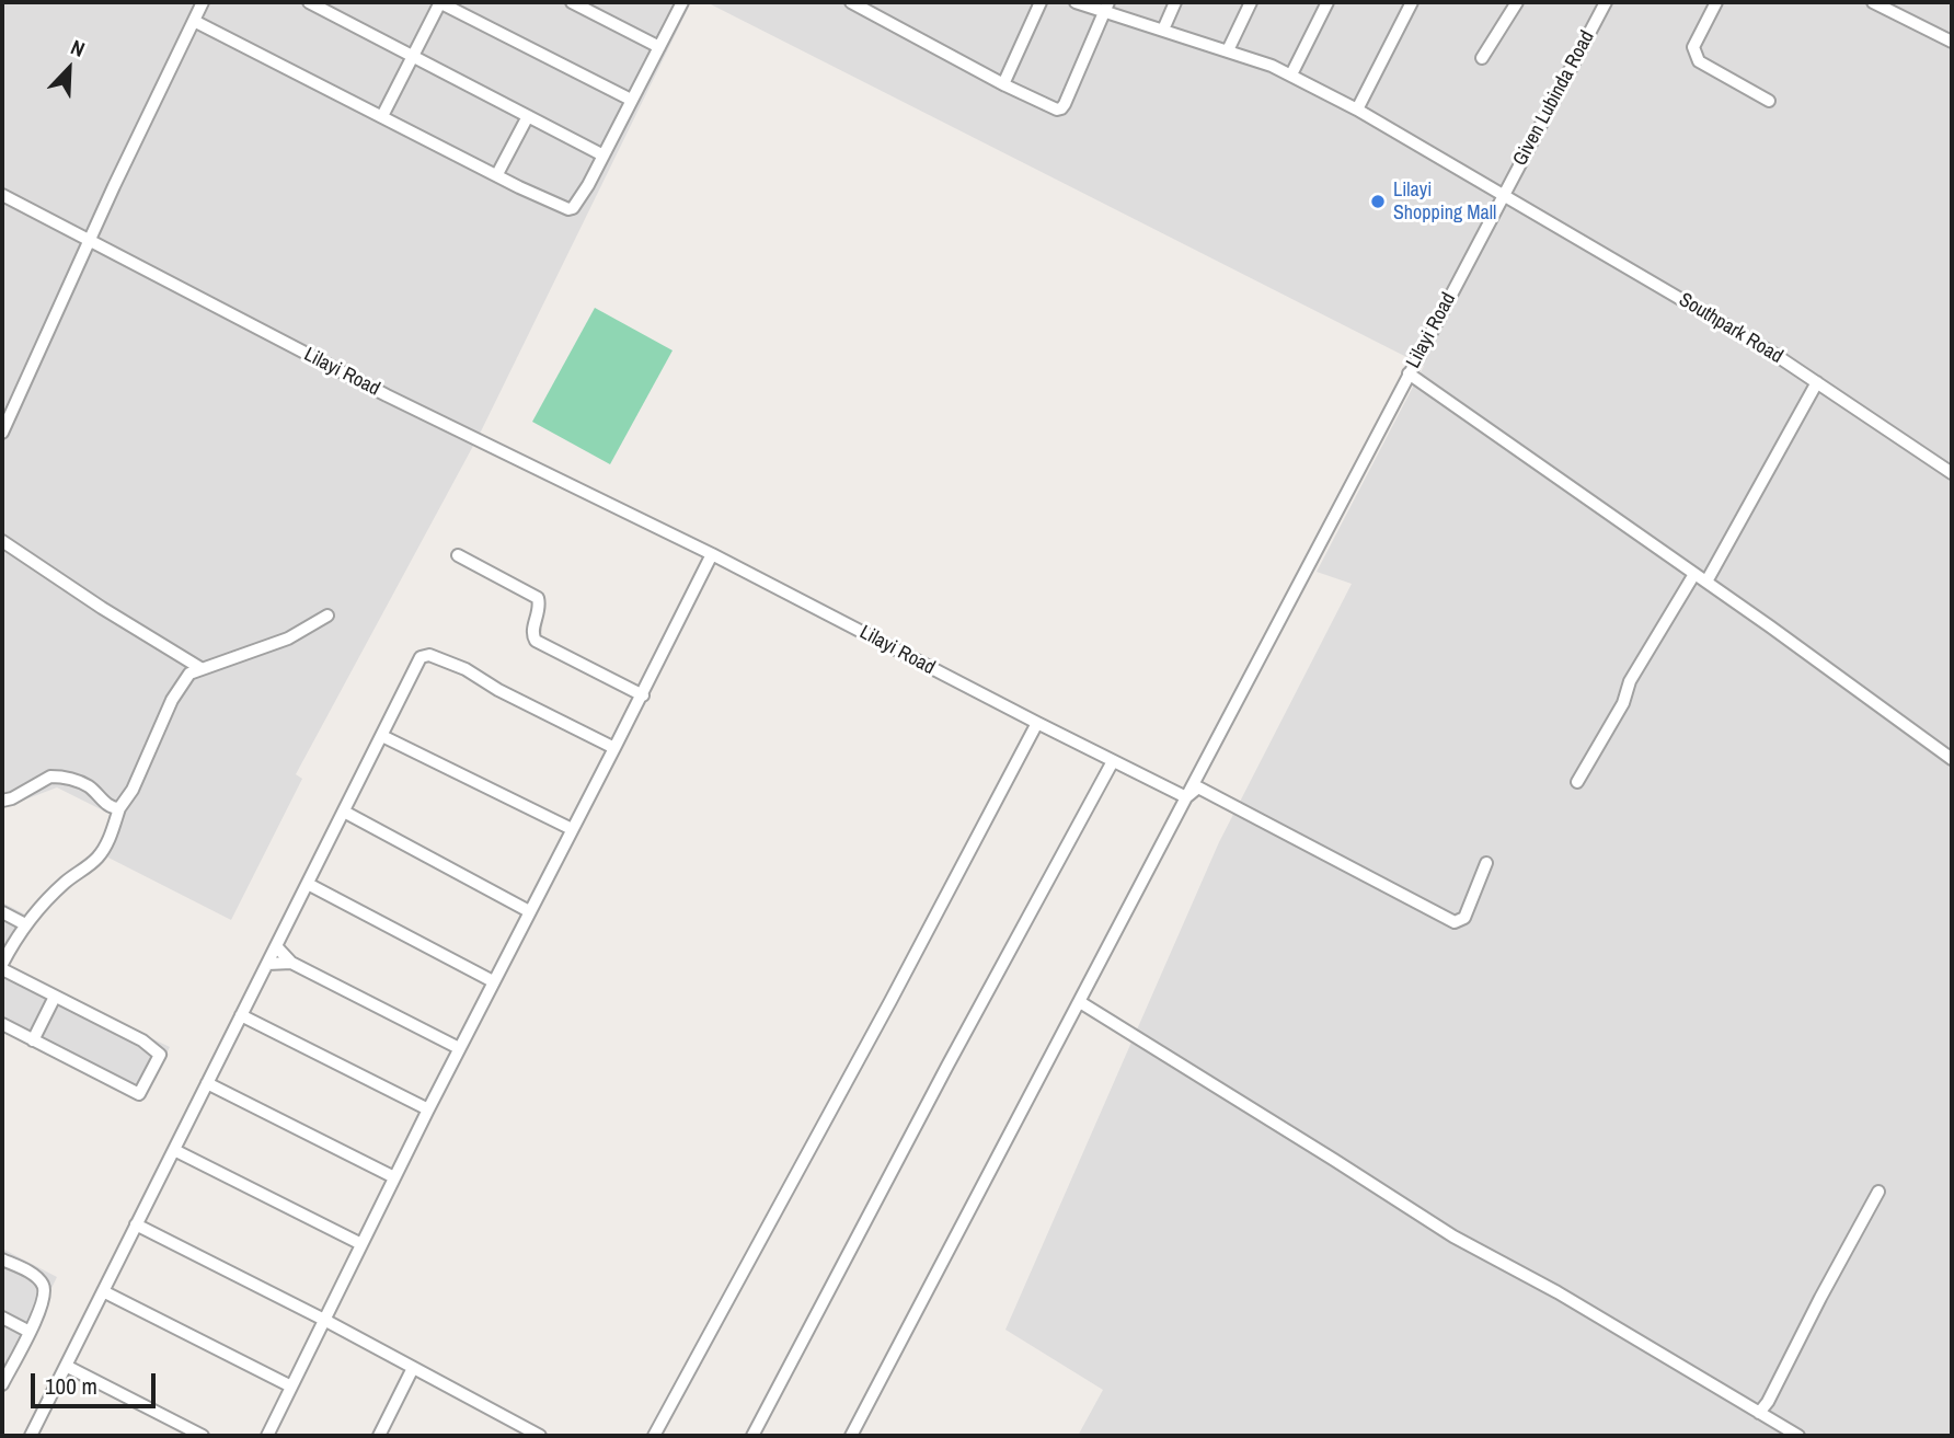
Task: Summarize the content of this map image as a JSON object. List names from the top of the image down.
{
  "streets": {
    "street": ["Given Lubinda Road", "Southpark Road", "Lilayi Road"]
  },
  "crossings": [
    ["Given Lubinda Road", "Southpark Road"],
    ["Given Lubinda Road", "Lilayi Road"],
    ["Southpark Road", "Lilayi Road"]
  ],
  "places": ["Lilayi Shopping Mall"],
  "scale_bar": "100 m",
  "north": "top right"
}
